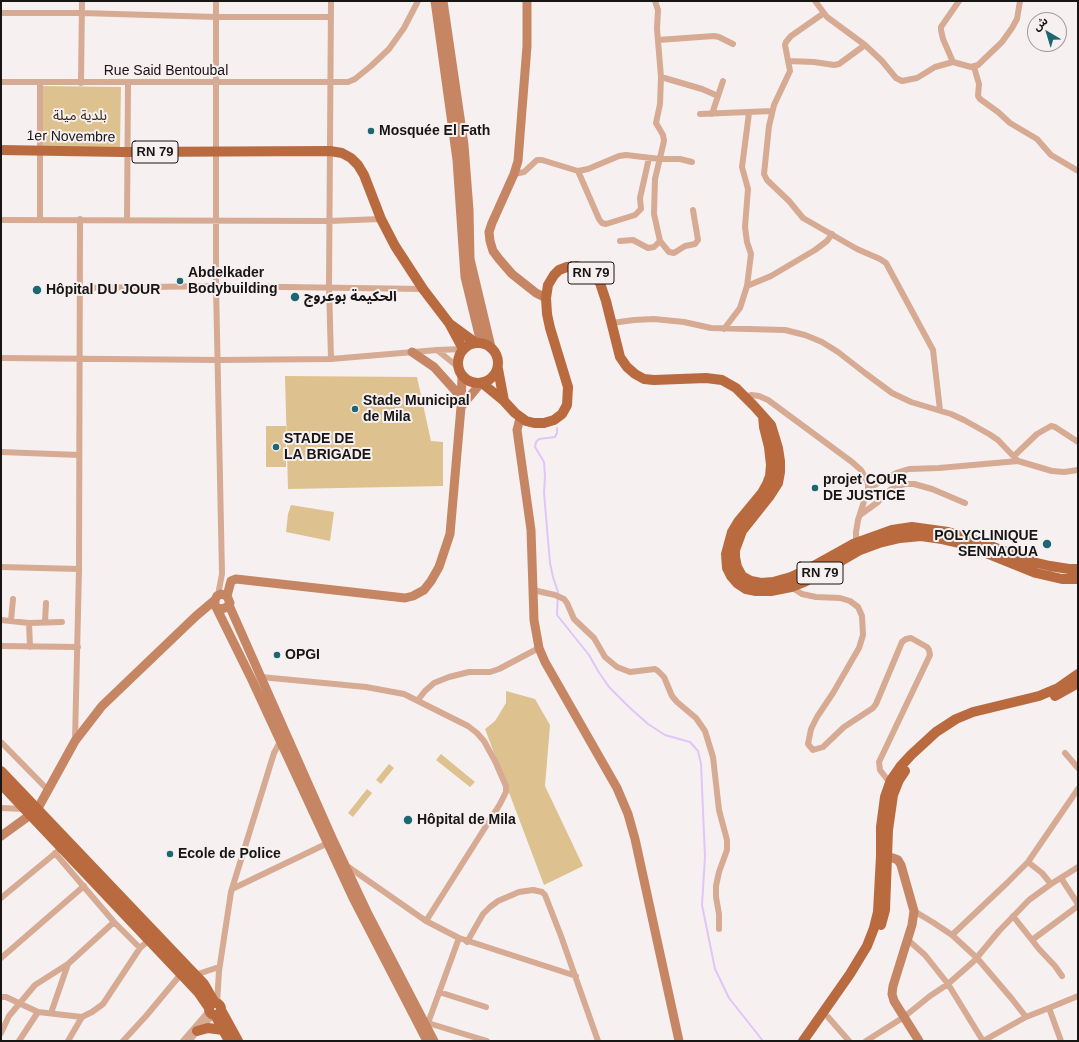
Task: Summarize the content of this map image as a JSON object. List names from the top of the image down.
{
  "streets": {
    "main road": ["1er Novembre", "RN 79"],
    "street": ["Rue Said Bentoubal"]
  },
  "crossings": [
    ["1er Novembre", "RN 79"]
  ],
  "parks": ["بلدية ميلة"],
  "places": [
    "Mosquée El Fath",
    "Abdelkader Bodybuilding",
    "Hôpital DU JOUR",
    "الحكيمة بوعروج",
    "Stade Municipal de Mila",
    "STADE DE LA BRIGADE",
    "projet COUR DE JUSTICE",
    "POLYCLINIQUE SENNAOUA",
    "OPGI",
    "Hôpital de Mila",
    "Ecole de Police"
  ],
  "north": "top left"
}
